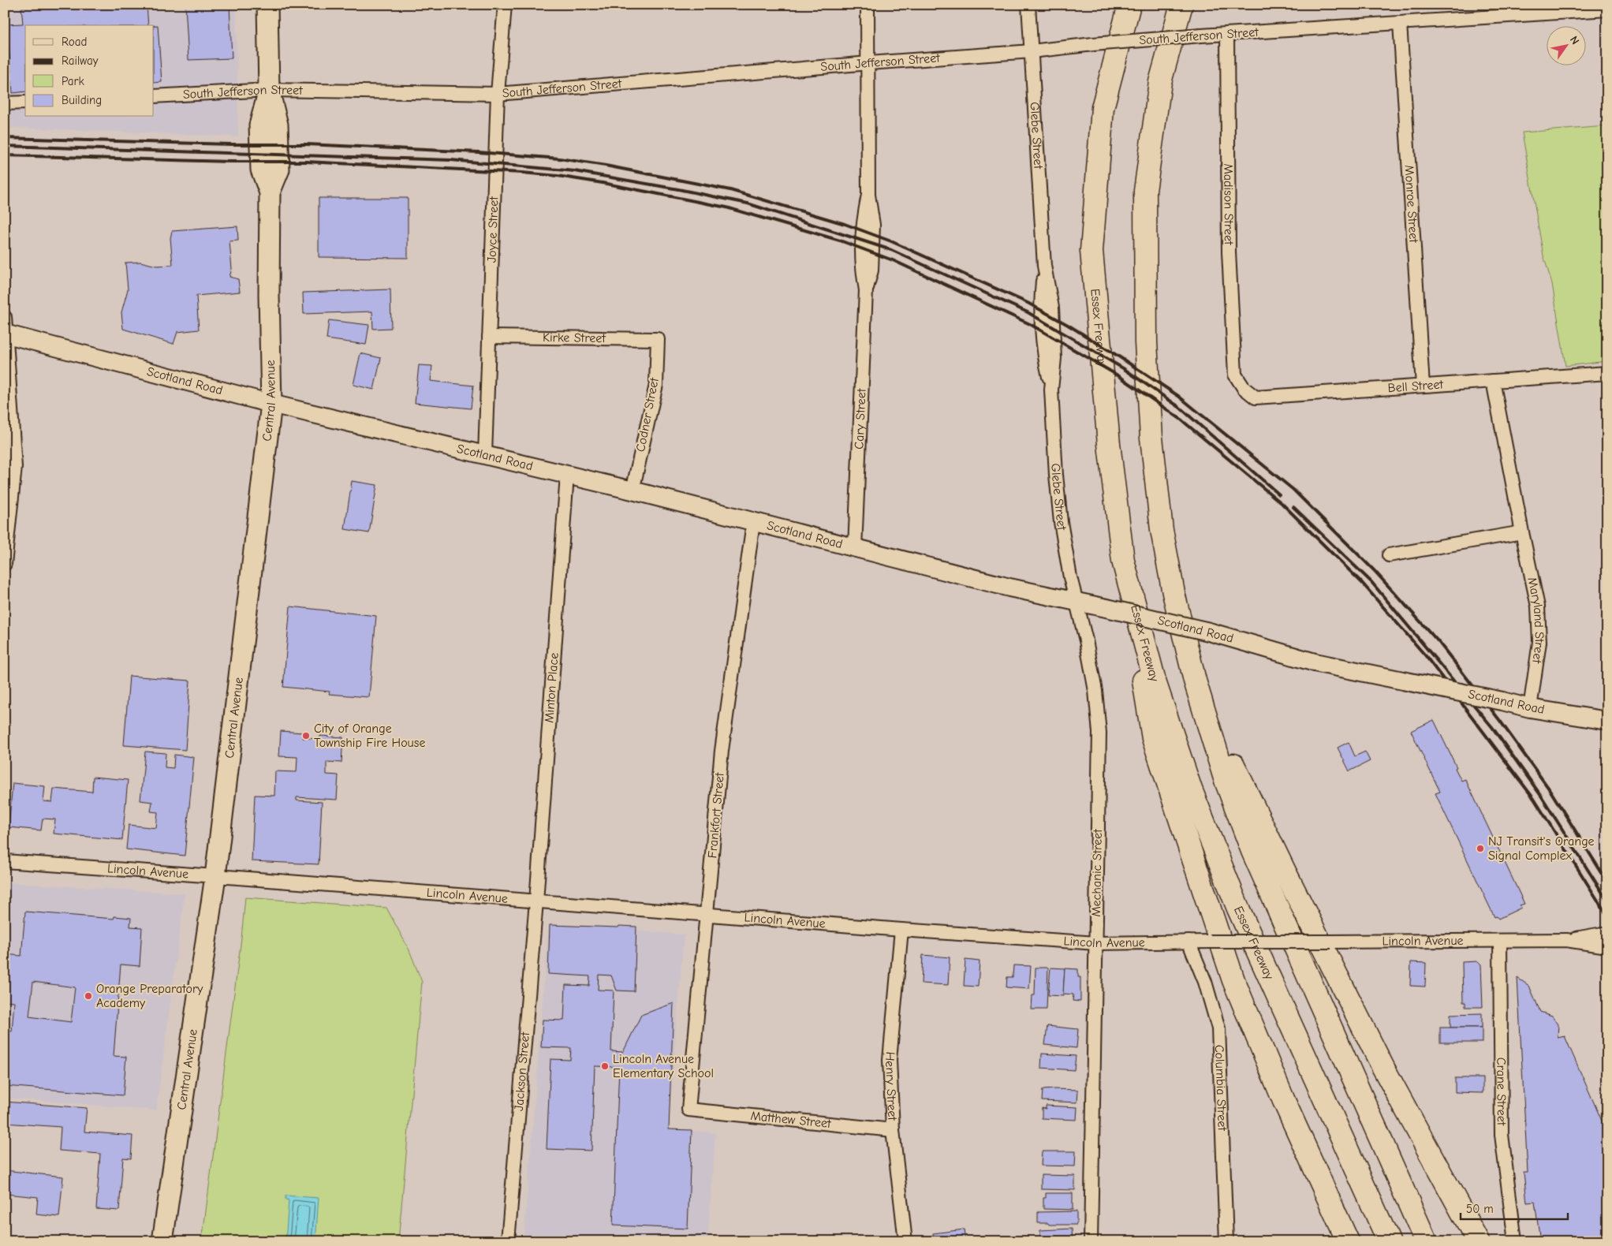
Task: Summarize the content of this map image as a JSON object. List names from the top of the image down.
{
  "streets": {
    "highway": ["Essex Freeway"],
    "main road": ["Scotland Road", "Central Avenue"],
    "street": [
      "South Jefferson Street",
      "Glebe Street",
      "Madison Street",
      "Monroe Street",
      "Joyce Street",
      "Kirke Street",
      "Bell Street",
      "Codner Street",
      "Cary Street",
      "Maryland Street",
      "Minton Place",
      "Frankfort Street",
      "Lincoln Avenue",
      "Mechanic Street",
      "Jackson Street",
      "Henry Street",
      "Columbia Street",
      "Crane Street",
      "Matthew Street"
    ]
  },
  "crossings": [
    ["South Jefferson Street", "Glebe Street"],
    ["South Jefferson Street", "Madison Street"],
    ["South Jefferson Street", "Monroe Street"],
    ["South Jefferson Street", "Joyce Street"],
    ["South Jefferson Street", "Central Avenue"],
    ["South Jefferson Street", "Cary Street"],
    ["Glebe Street", "Scotland Road"],
    ["Glebe Street", "Mechanic Street"],
    ["Madison Street", "Bell Street"],
    ["Monroe Street", "Bell Street"],
    ["Joyce Street", "Kirke Street"],
    ["Joyce Street", "Scotland Road"],
    ["Kirke Street", "Codner Street"],
    ["Scotland Road", "Central Avenue"],
    ["Scotland Road", "Codner Street"],
    ["Scotland Road", "Cary Street"],
    ["Scotland Road", "Maryland Street"],
    ["Scotland Road", "Minton Place"],
    ["Scotland Road", "Frankfort Street"],
    ["Scotland Road", "Mechanic Street"],
    ["Bell Street", "Maryland Street"],
    ["Central Avenue", "Lincoln Avenue"],
    ["Minton Place", "Lincoln Avenue"],
    ["Minton Place", "Jackson Street"],
    ["Frankfort Street", "Lincoln Avenue"],
    ["Frankfort Street", "Matthew Street"],
    ["Lincoln Avenue", "Mechanic Street"],
    ["Lincoln Avenue", "Jackson Street"],
    ["Lincoln Avenue", "Henry Street"],
    ["Lincoln Avenue", "Columbia Street"],
    ["Lincoln Avenue", "Crane Street"],
    ["Henry Street", "Matthew Street"]
  ],
  "places": [
    "City of Orange Township Fire House",
    "NJ Transit's Orange Signal Complex",
    "Orange Preparatory Academy",
    "Lincoln Avenue Elementary School"
  ],
  "legend": [
    "Road",
    "Railway",
    "Park",
    "Building"
  ],
  "scale_bar": "50 m",
  "north": "top right"
}
